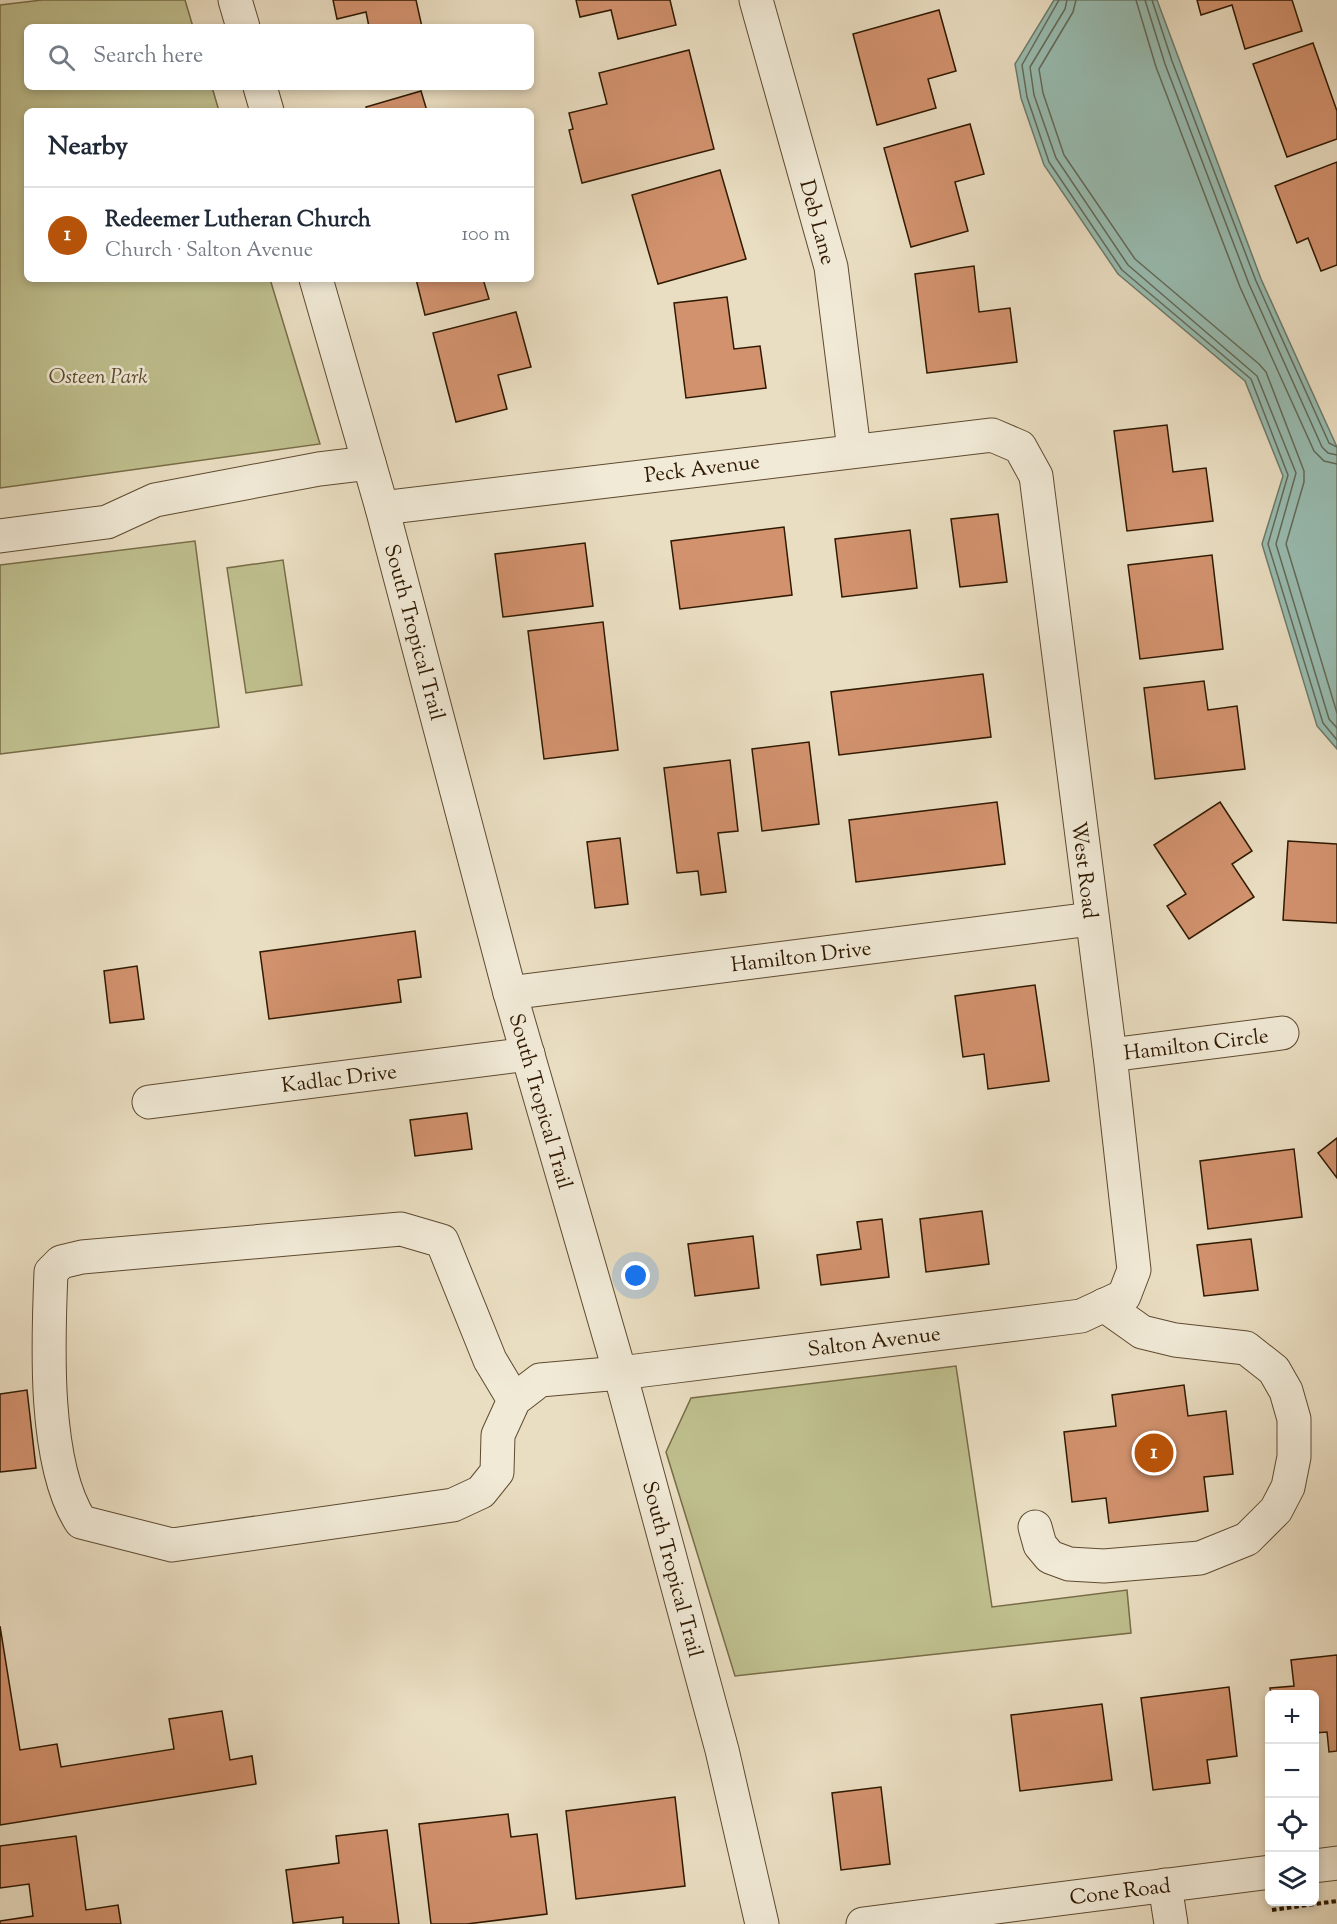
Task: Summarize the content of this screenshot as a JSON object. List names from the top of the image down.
{
  "streets": {
    "street": [
      "Deb Lane",
      "Peck Avenue",
      "South Tropical Trail",
      "West Road",
      "Hamilton Drive",
      "Hamilton Circle",
      "Kadlac Drive",
      "Salton Avenue",
      "Cone Road"
    ]
  },
  "crossings": [
    ["Deb Lane", "Peck Avenue"],
    ["Peck Avenue", "South Tropical Trail"],
    ["Peck Avenue", "West Road"],
    ["South Tropical Trail", "Hamilton Drive"],
    ["South Tropical Trail", "Kadlac Drive"],
    ["South Tropical Trail", "Salton Avenue"],
    ["West Road", "Hamilton Drive"],
    ["West Road", "Hamilton Circle"],
    ["West Road", "Salton Avenue"]
  ],
  "parks": ["Osteen Park"],
  "page": {
    "search": "Search here",
    "heading": "Nearby",
    "list": [
      {
        "mark": "1",
        "name": "Redeemer Lutheran Church",
        "note": "Church · Salton Avenue",
        "value": "100 m"
      }
    ],
    "pins": "1",
    "map_buttons": ["+", "−"]
  }
}
